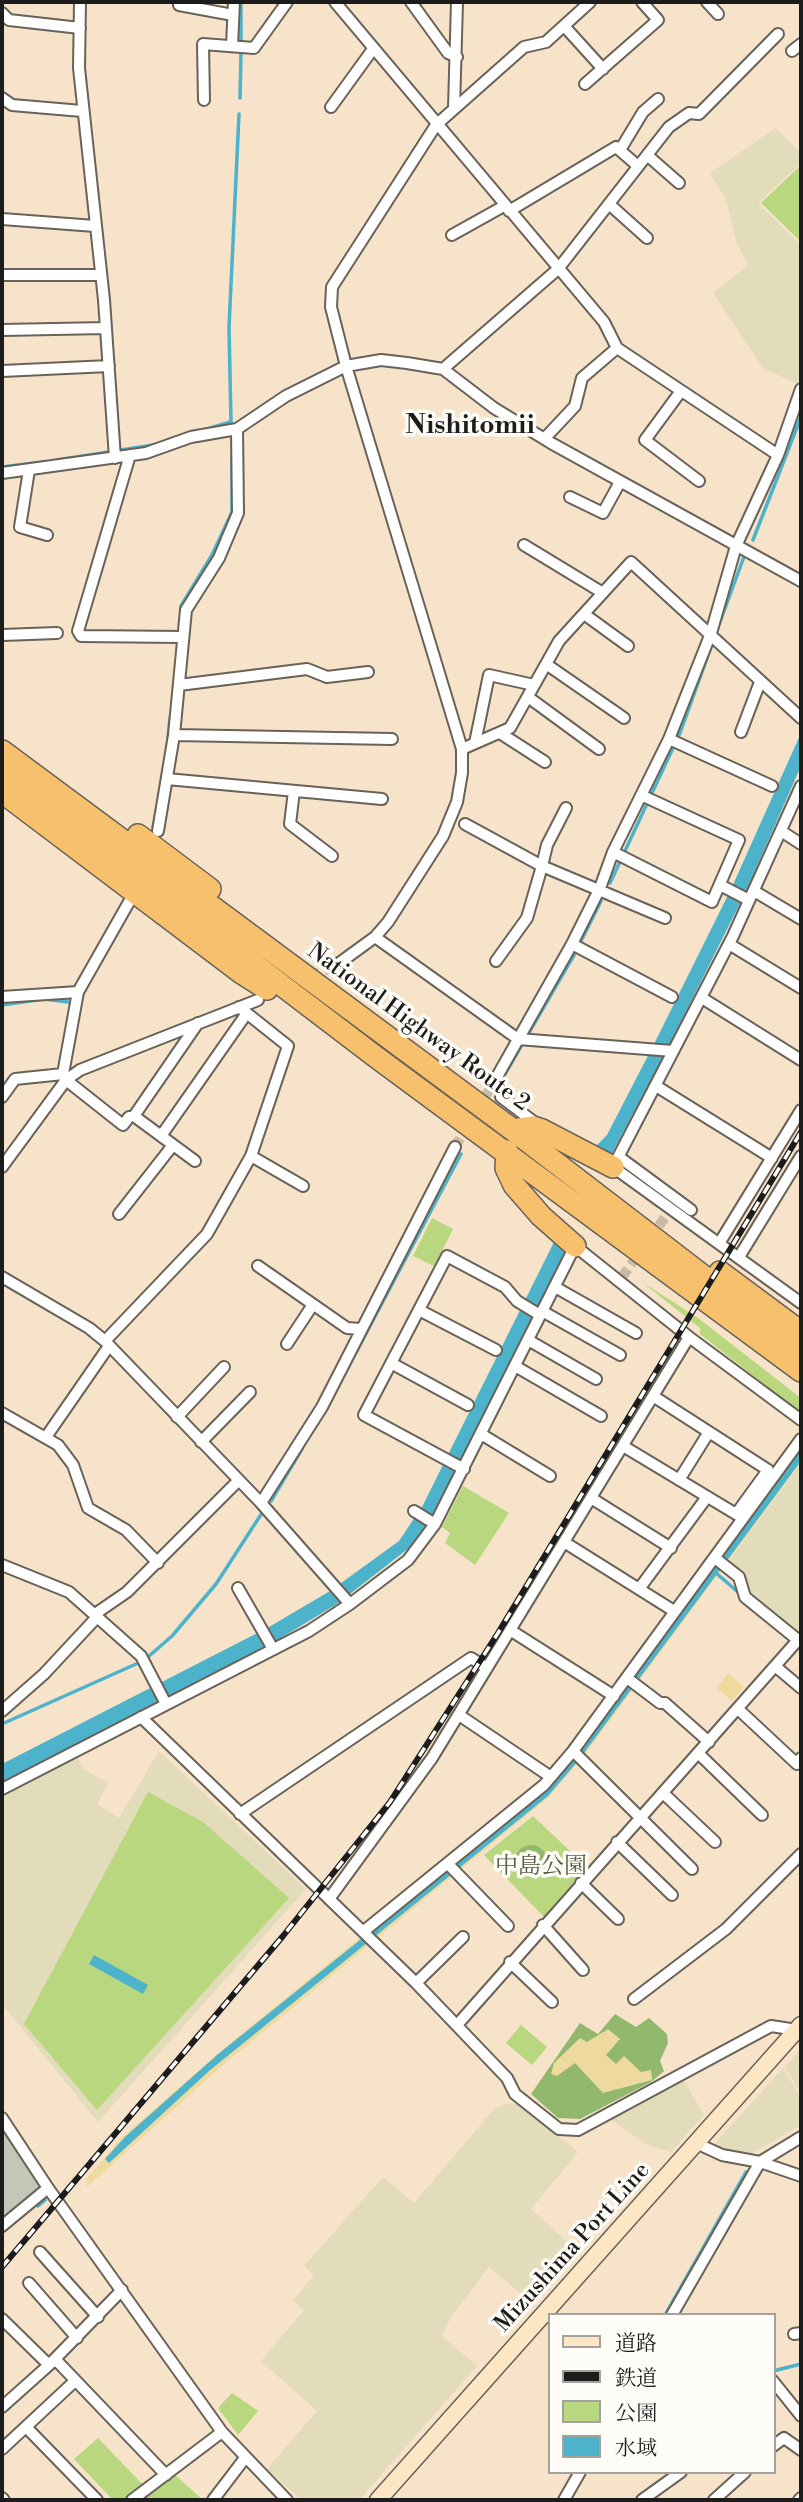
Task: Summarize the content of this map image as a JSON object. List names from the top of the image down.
{
  "streets": {
    "highway": ["National Highway Route 2"],
    "main road": ["Mizushima Port Line"]
  },
  "districts": ["Nishitomii"],
  "parks": ["中島公園"],
  "legend": [
    "道路",
    "鉄道",
    "公園",
    "水域"
  ]
}
